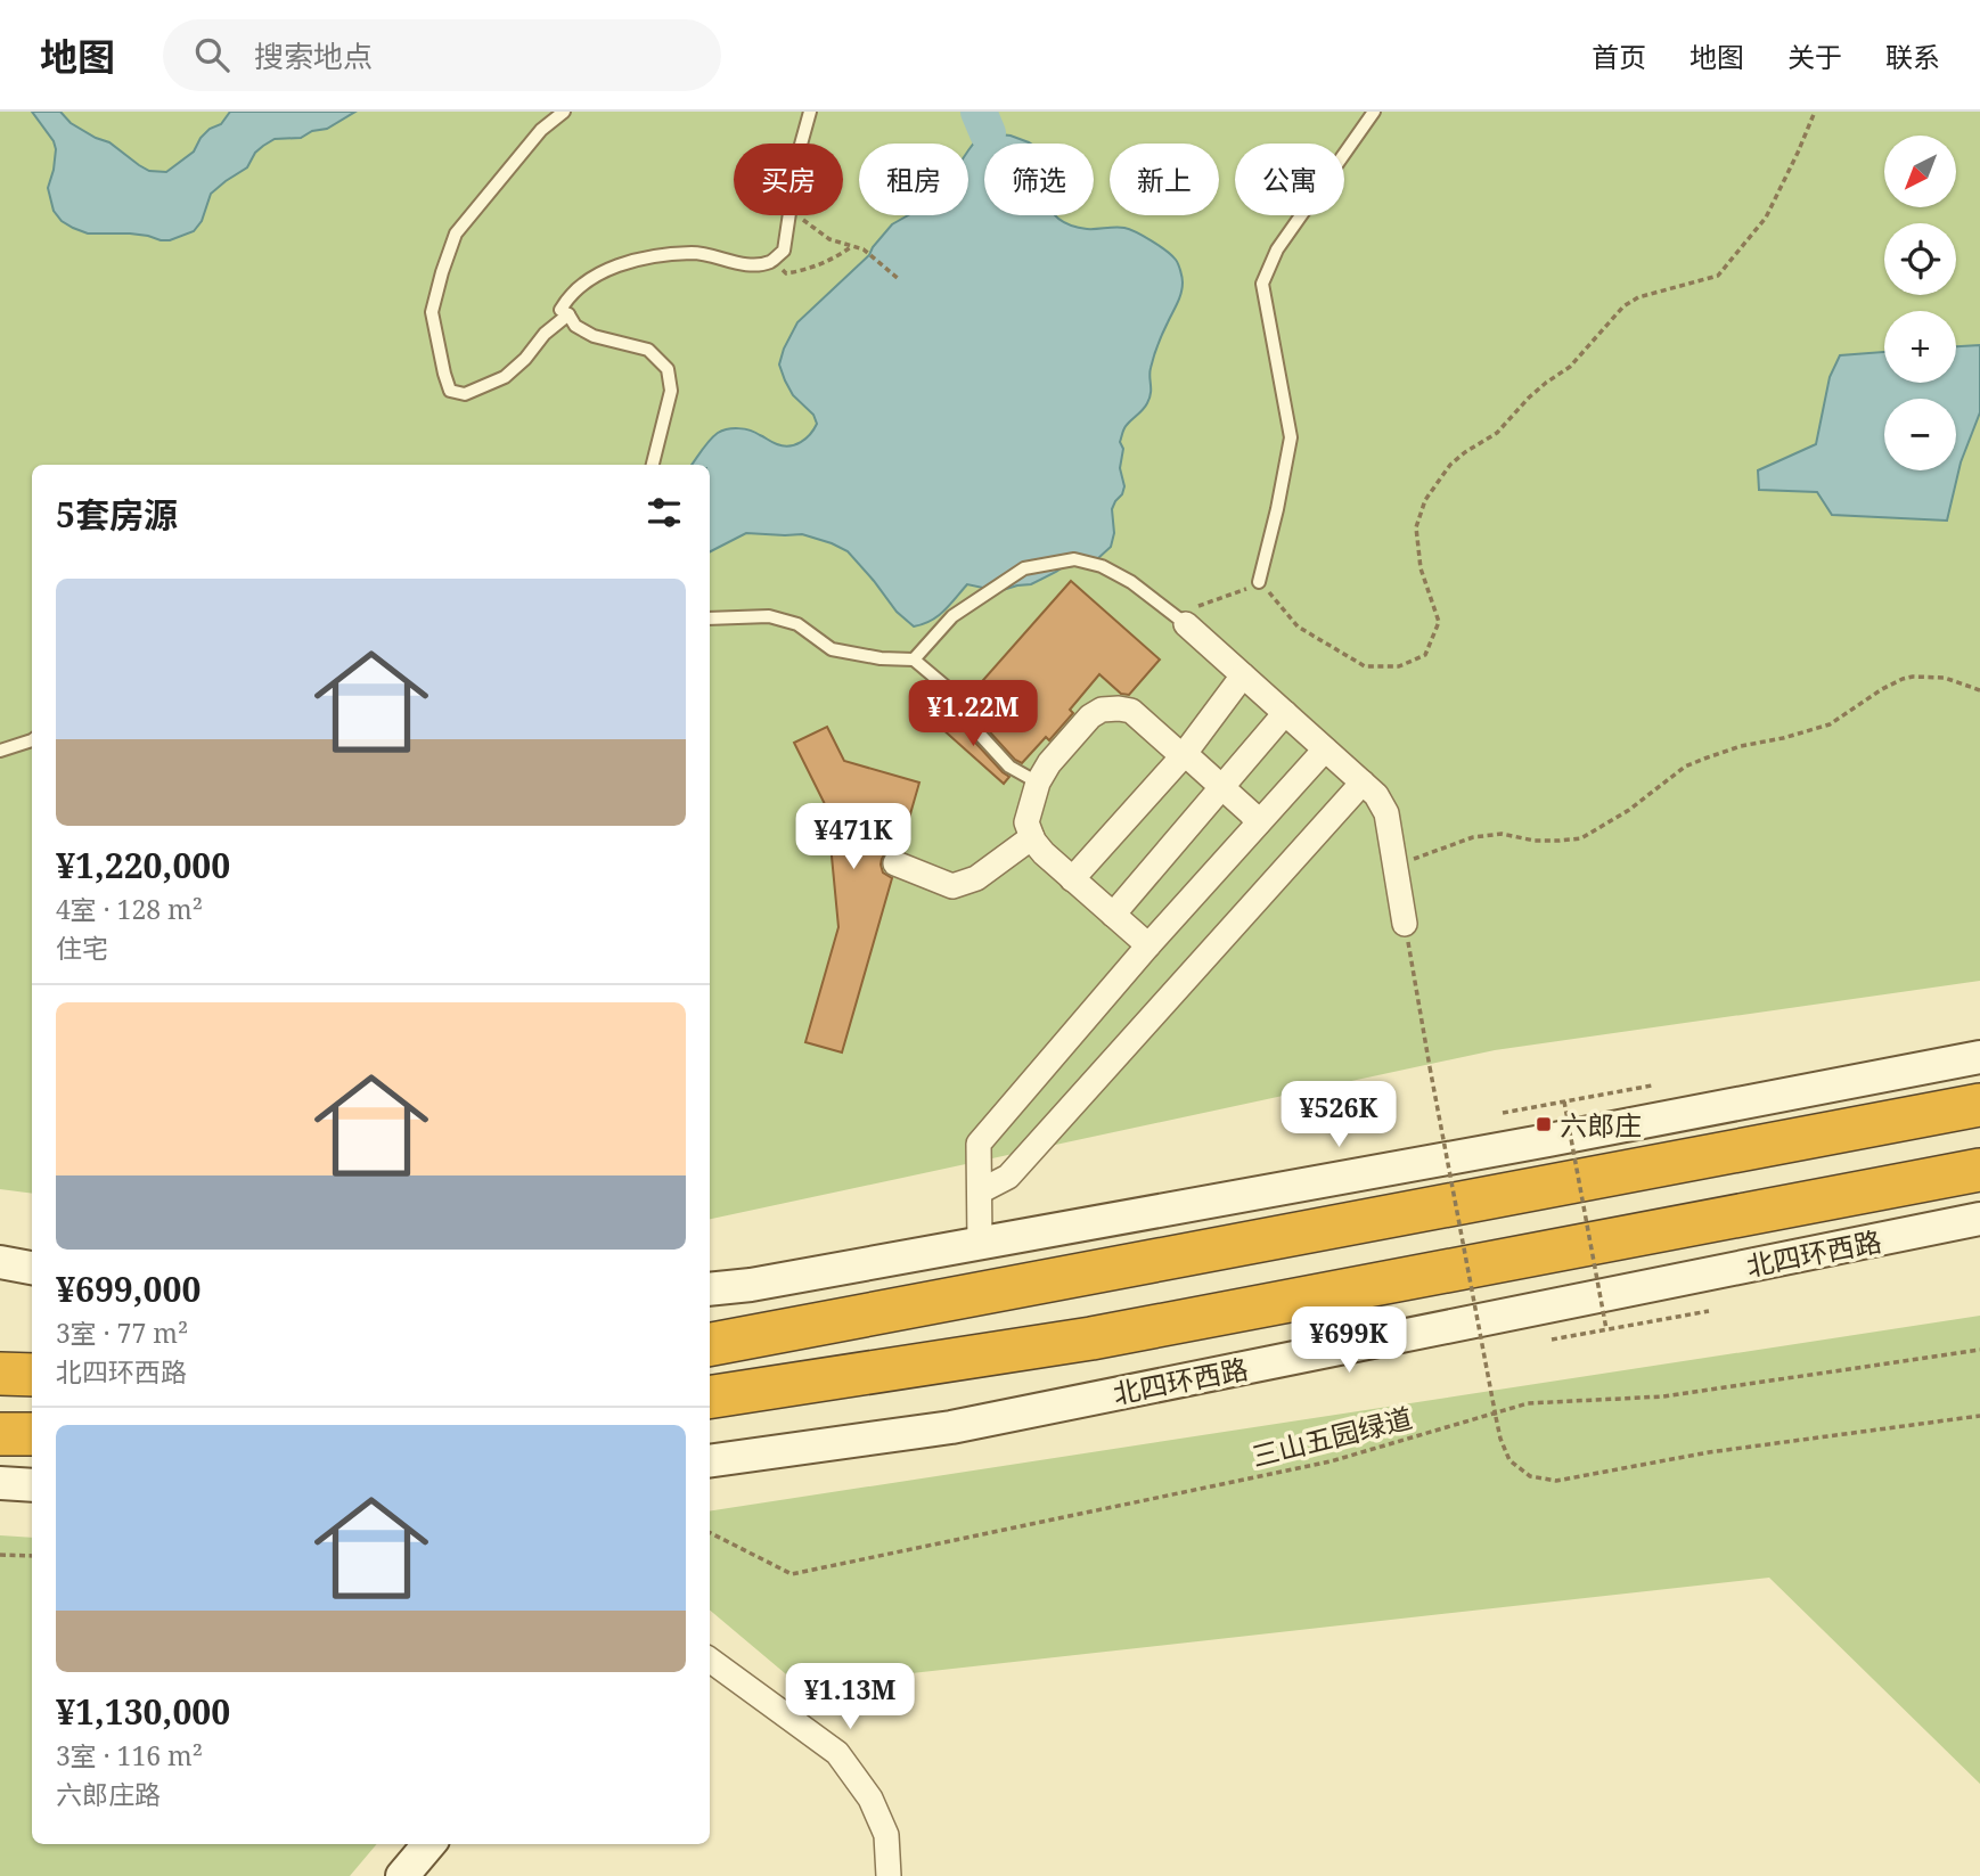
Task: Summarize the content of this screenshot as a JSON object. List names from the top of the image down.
{
  "streets": {
    "highway": ["北四环西路"],
    "path": ["三山五园绿道"]
  },
  "places": {
    "transit": ["六郎庄"]
  },
  "north": "bottom left",
  "page": {
    "header": "地图",
    "search": "搜索地点",
    "nav": [
      "首页",
      "地图",
      "关于",
      "联系"
    ],
    "map_buttons": ["+", "−"],
    "chip": [
      "买房",
      "租房",
      "筛选",
      "新上",
      "公寓"
    ],
    "heading": "5套房源",
    "list": [
      {
        "name": "¥1,220,000",
        "note": "4室 · 128 m² · 住宅"
      },
      {
        "name": "¥699,000",
        "note": "3室 · 77 m² · 北四环西路"
      },
      {
        "name": "¥1,130,000",
        "note": "3室 · 116 m² · 六郎庄路"
      }
    ],
    "price": [
      "¥1.22M",
      "¥471K",
      "¥526K",
      "¥699K",
      "¥1.13M"
    ]
  }
}
